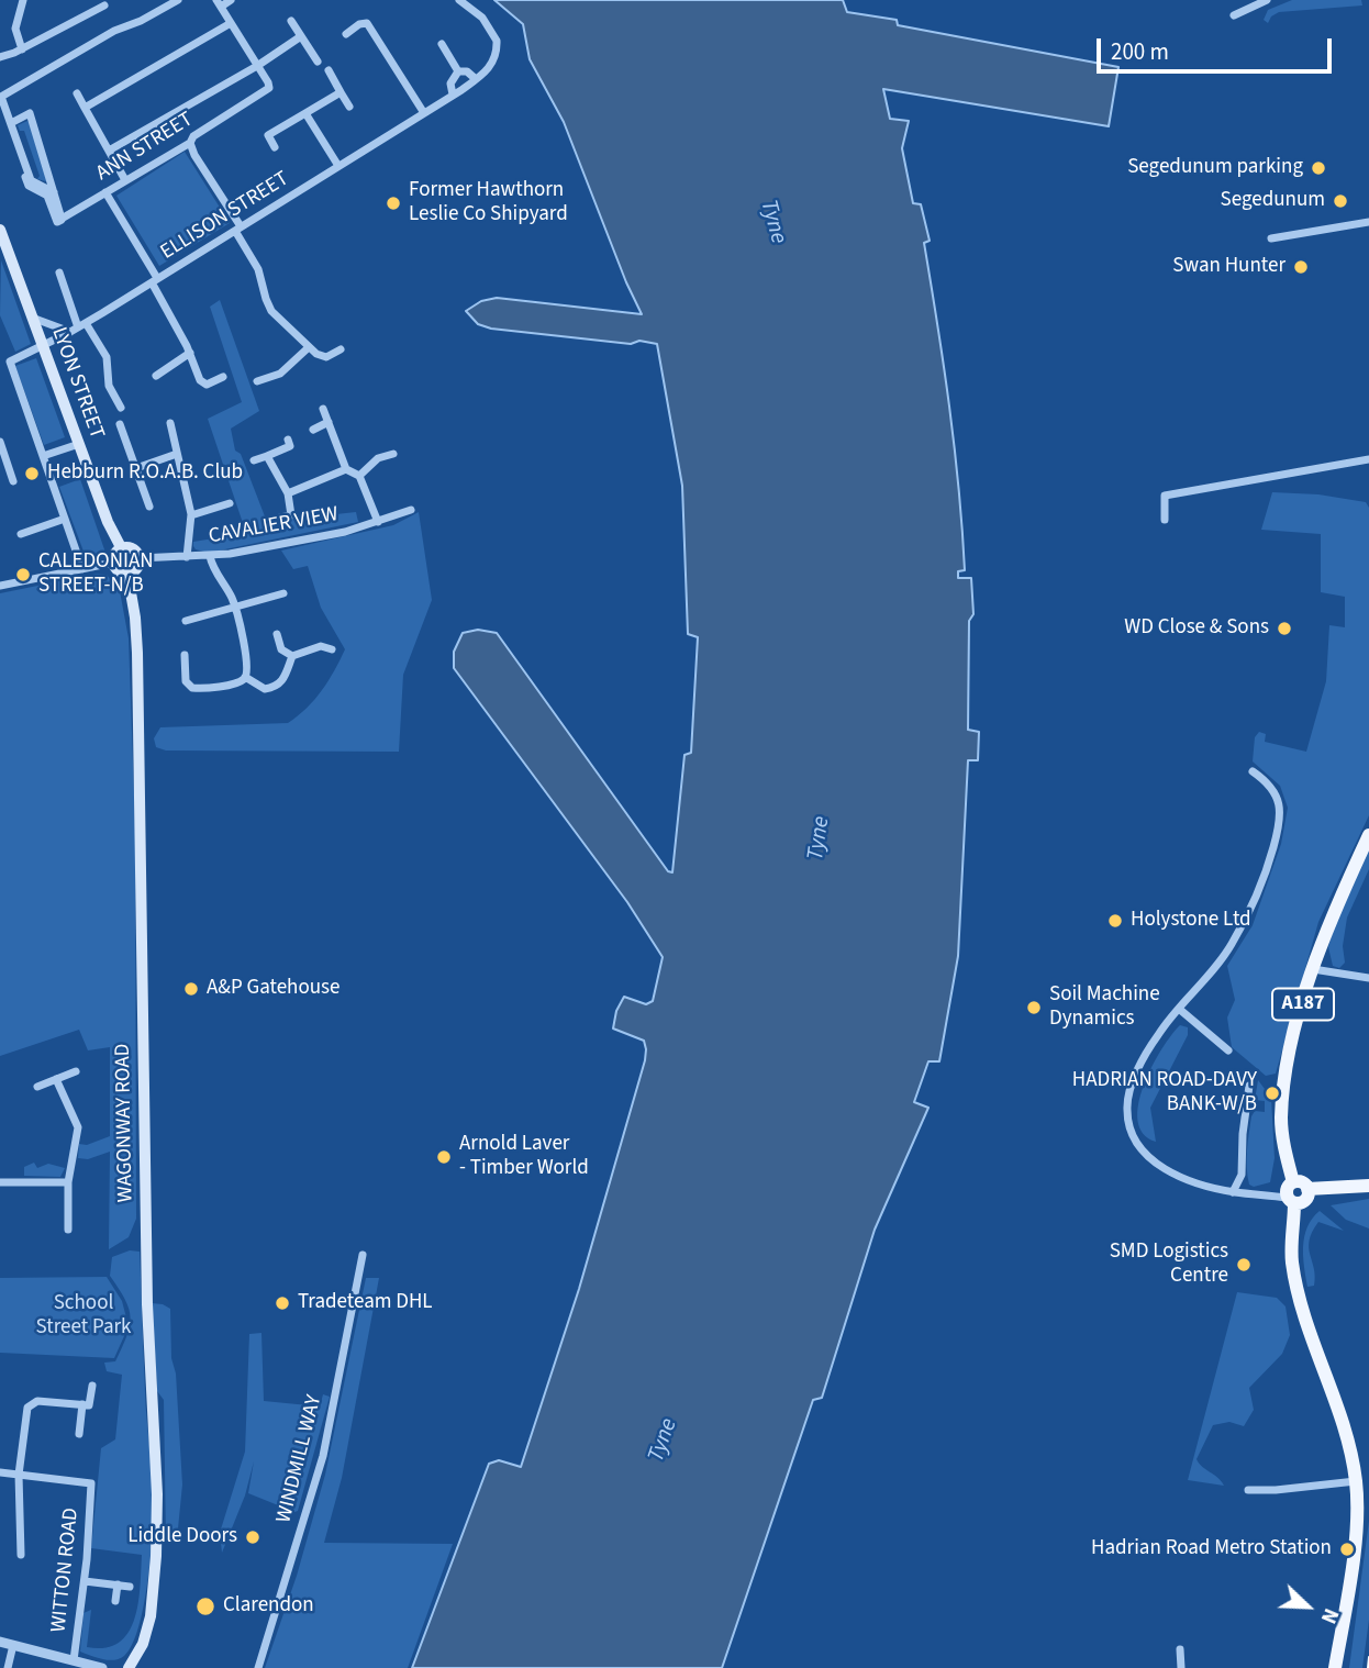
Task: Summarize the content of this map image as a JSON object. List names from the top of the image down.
{
  "streets": {
    "main road": ["LYON STREET", "A187", "WAGONWAY ROAD"],
    "street": [
      "ANN STREET",
      "ELLISON STREET",
      "CAVALIER VIEW",
      "WINDMILL WAY",
      "WITTON ROAD"
    ]
  },
  "crossings": [
    ["ELLISON STREET", "LYON STREET"],
    ["LYON STREET", "CAVALIER VIEW"],
    ["LYON STREET", "WAGONWAY ROAD"],
    ["CAVALIER VIEW", "WAGONWAY ROAD"]
  ],
  "water": ["Tyne"],
  "parks": ["School Street Park"],
  "places": [
    "Segedunum parking",
    "Segedunum",
    "Former Hawthorn Leslie Co Shipyard",
    "Swan Hunter",
    "Hebburn R.O.A.B. Club",
    "CALEDONIAN STREET-N/B",
    "WD Close & Sons",
    "Holystone Ltd",
    "A&P Gatehouse",
    "Soil Machine Dynamics",
    "HADRIAN ROAD-DAVY BANK-W/B",
    "Arnold Laver - Timber World",
    "SMD Logistics Centre",
    "Tradeteam DHL",
    "Liddle Doors",
    "Hadrian Road Metro Station",
    "Clarendon"
  ],
  "scale_bar": "200 m",
  "north": "bottom right"
}
